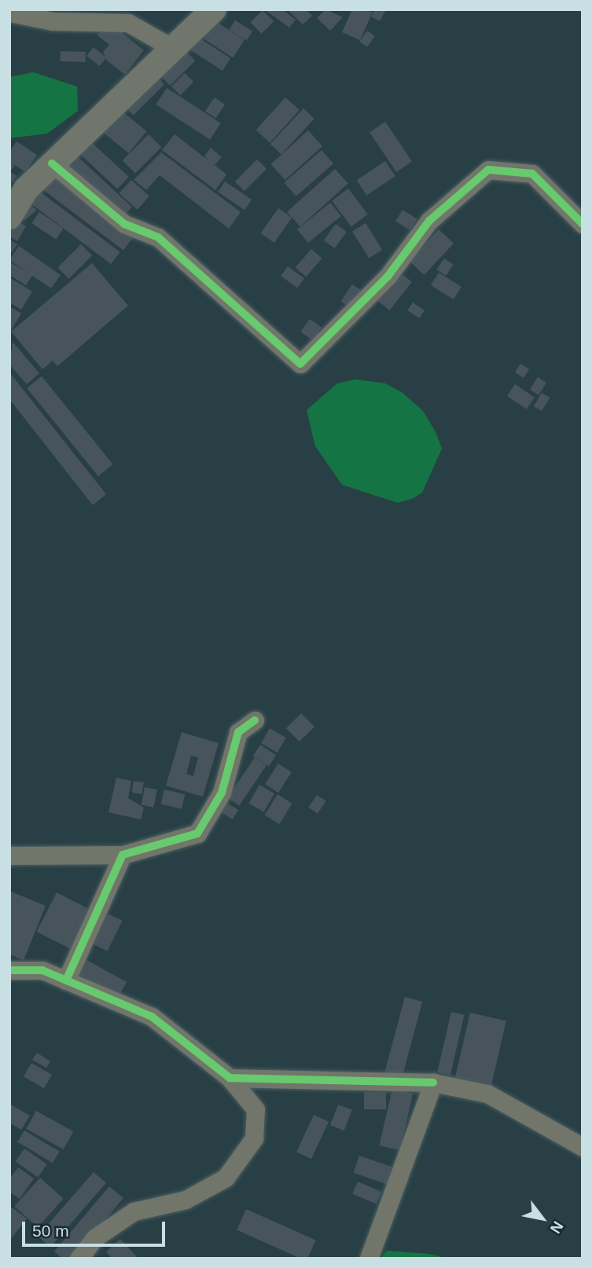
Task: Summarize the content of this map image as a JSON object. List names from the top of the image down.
{
  "scale_bar": "50 m",
  "north": "bottom right"
}
